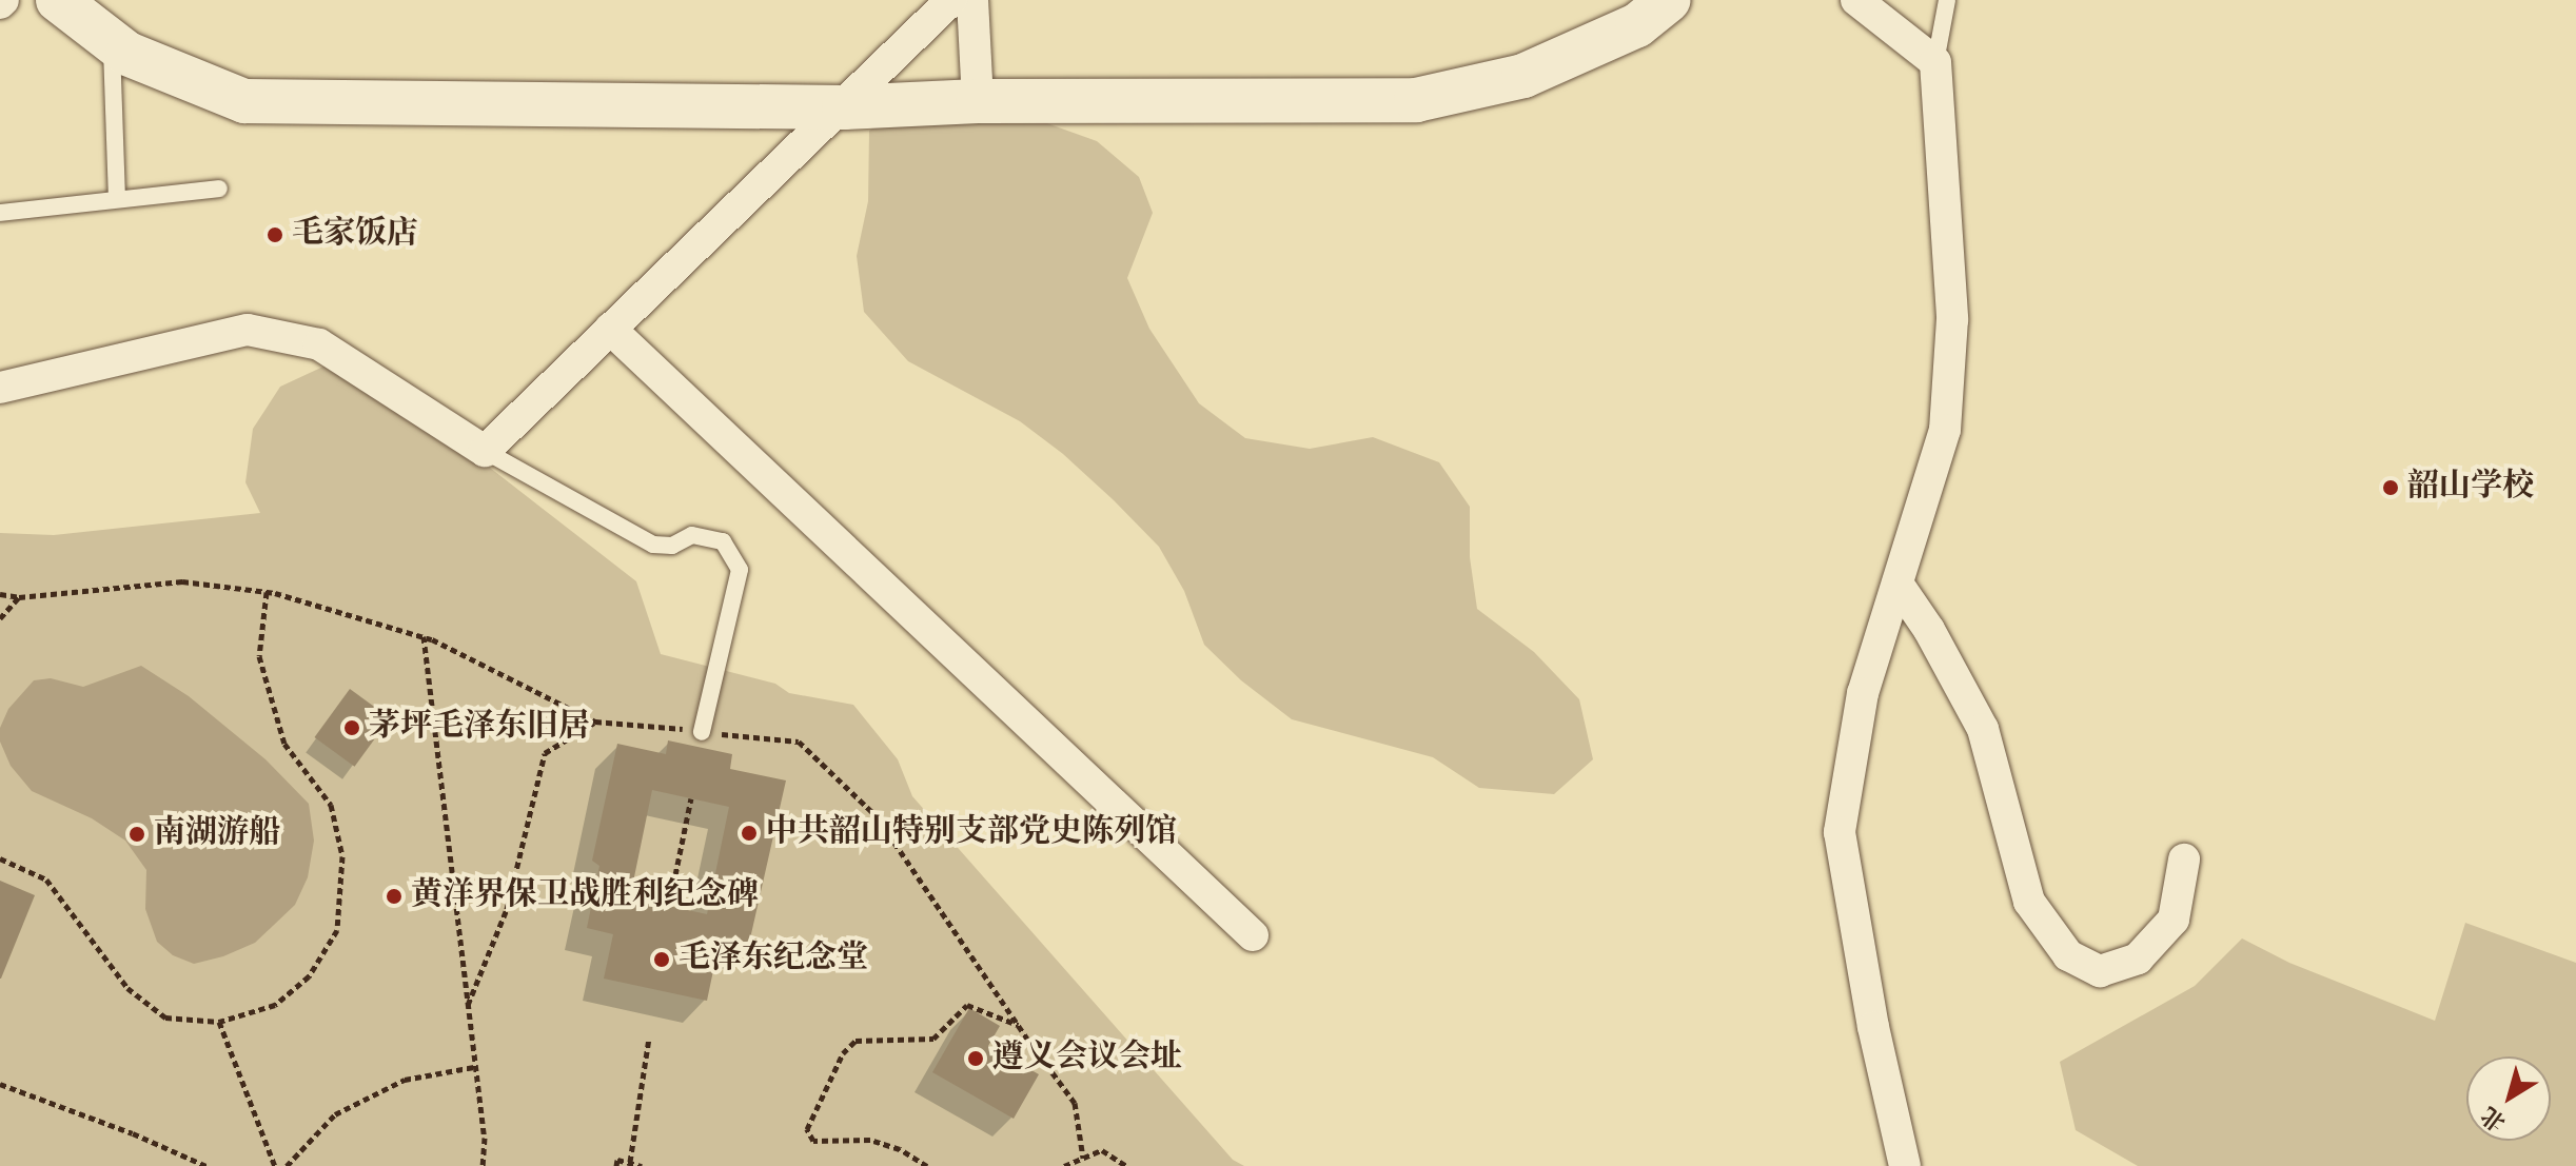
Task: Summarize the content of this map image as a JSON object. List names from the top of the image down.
{
  "places": [
    "毛家饭店",
    "韶山学校",
    "茅坪毛泽东旧居",
    "中共韶山特别支部党史陈列馆",
    "南湖游船",
    "黄洋界保卫战胜利纪念碑",
    "毛泽东纪念堂",
    "遵义会议会址"
  ],
  "north": "bottom left"
}
